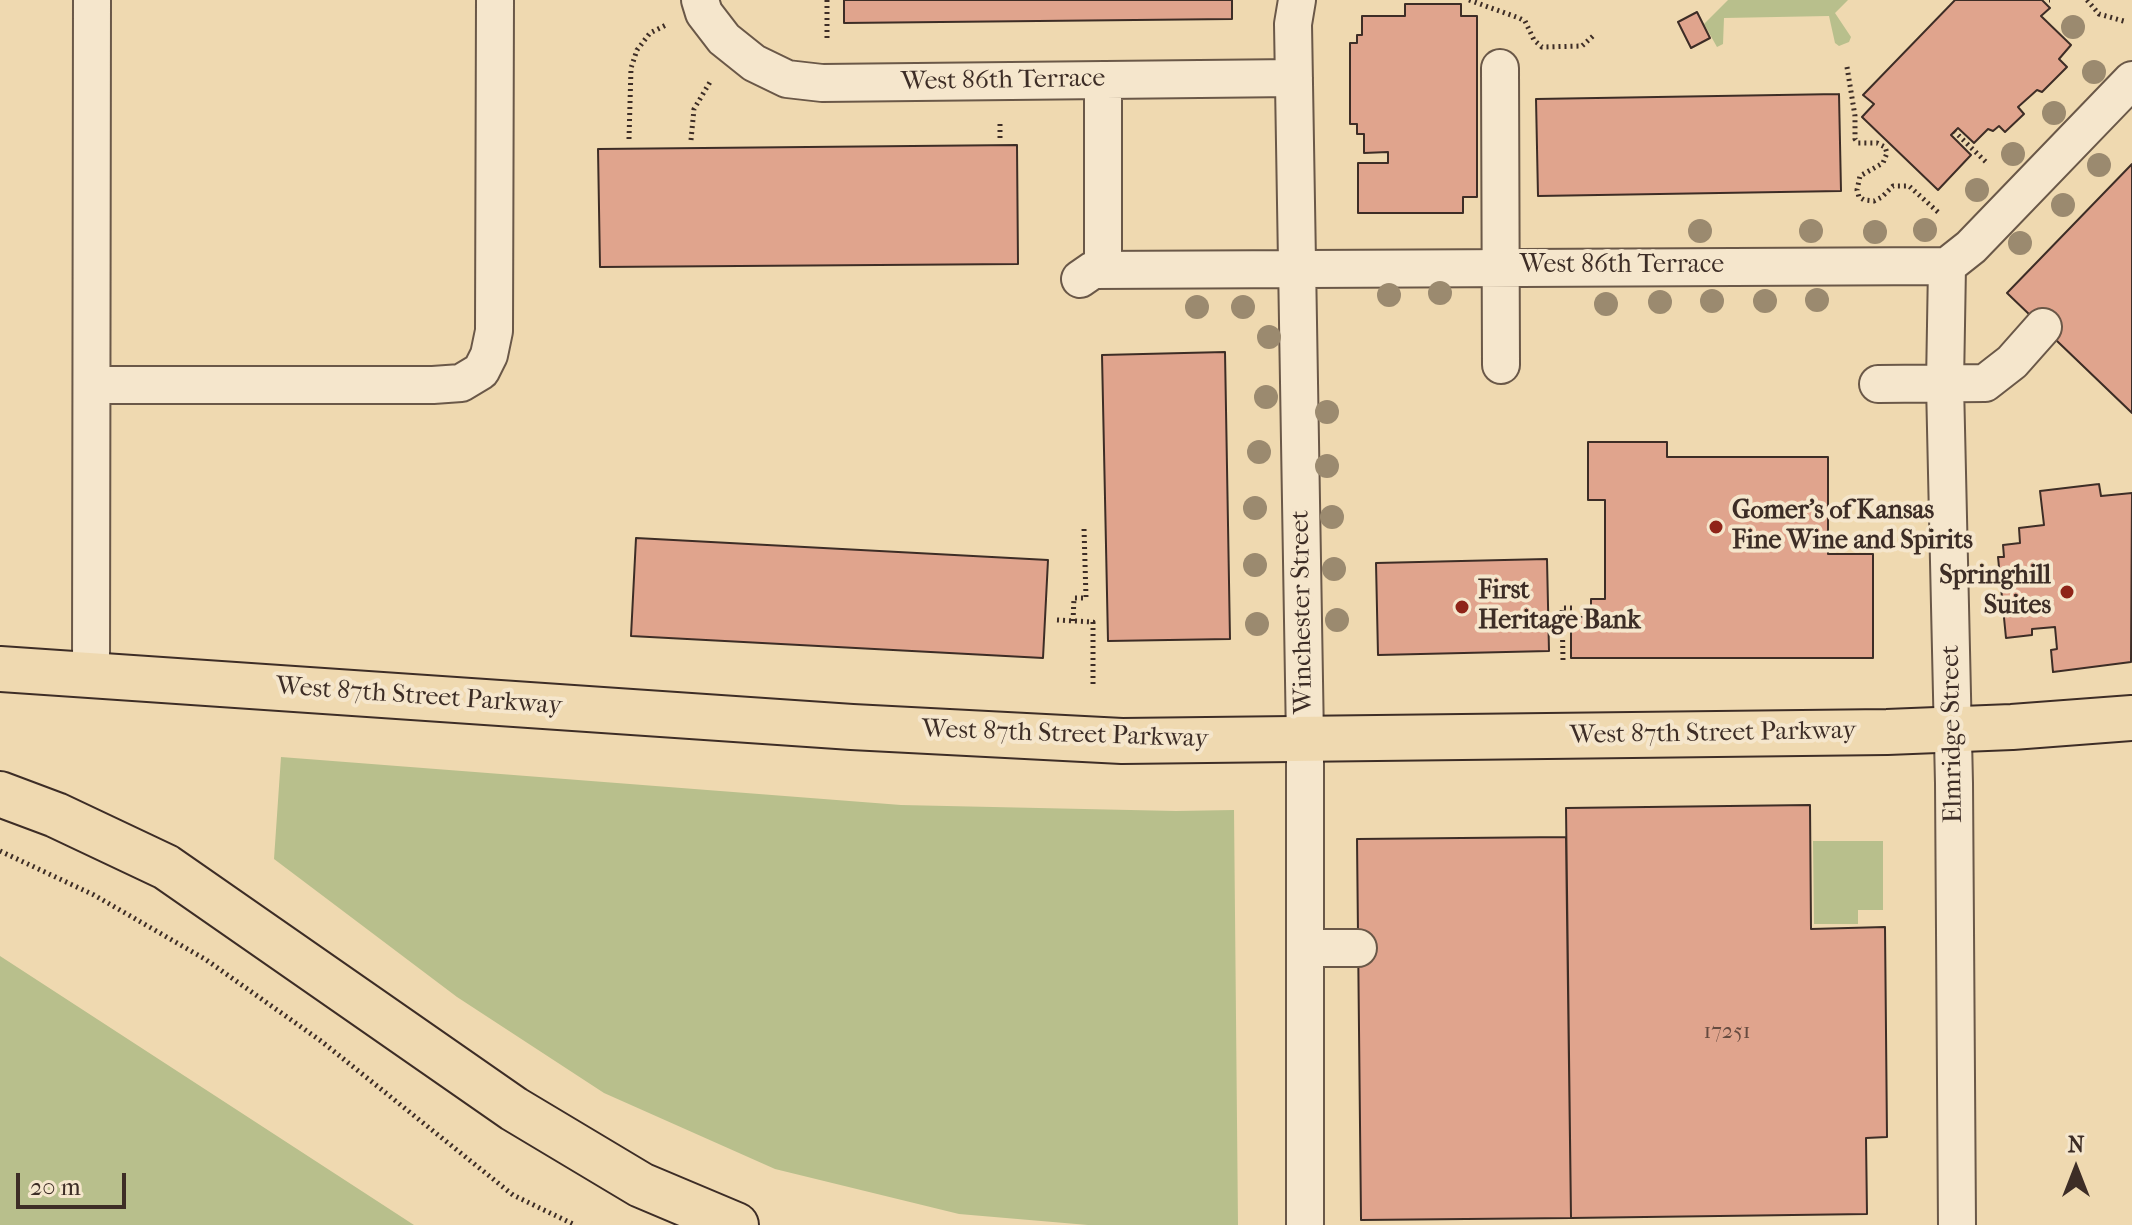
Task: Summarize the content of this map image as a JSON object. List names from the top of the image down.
{
  "streets": {
    "main road": ["West 87th Street Parkway"],
    "street": ["West 86th Terrace", "Winchester Street", "Elmridge Street"]
  },
  "crossings": [
    ["West 86th Terrace", "Winchester Street"],
    ["West 86th Terrace", "Elmridge Street"],
    ["Winchester Street", "West 87th Street Parkway"],
    ["West 87th Street Parkway", "Elmridge Street"]
  ],
  "places": ["Gomer's of Kansas Fine Wine and Spirits", "Springhill Suites", "First Heritage Bank"],
  "house_numbers": ["17251"],
  "scale_bar": "20 m",
  "north": "top"
}
